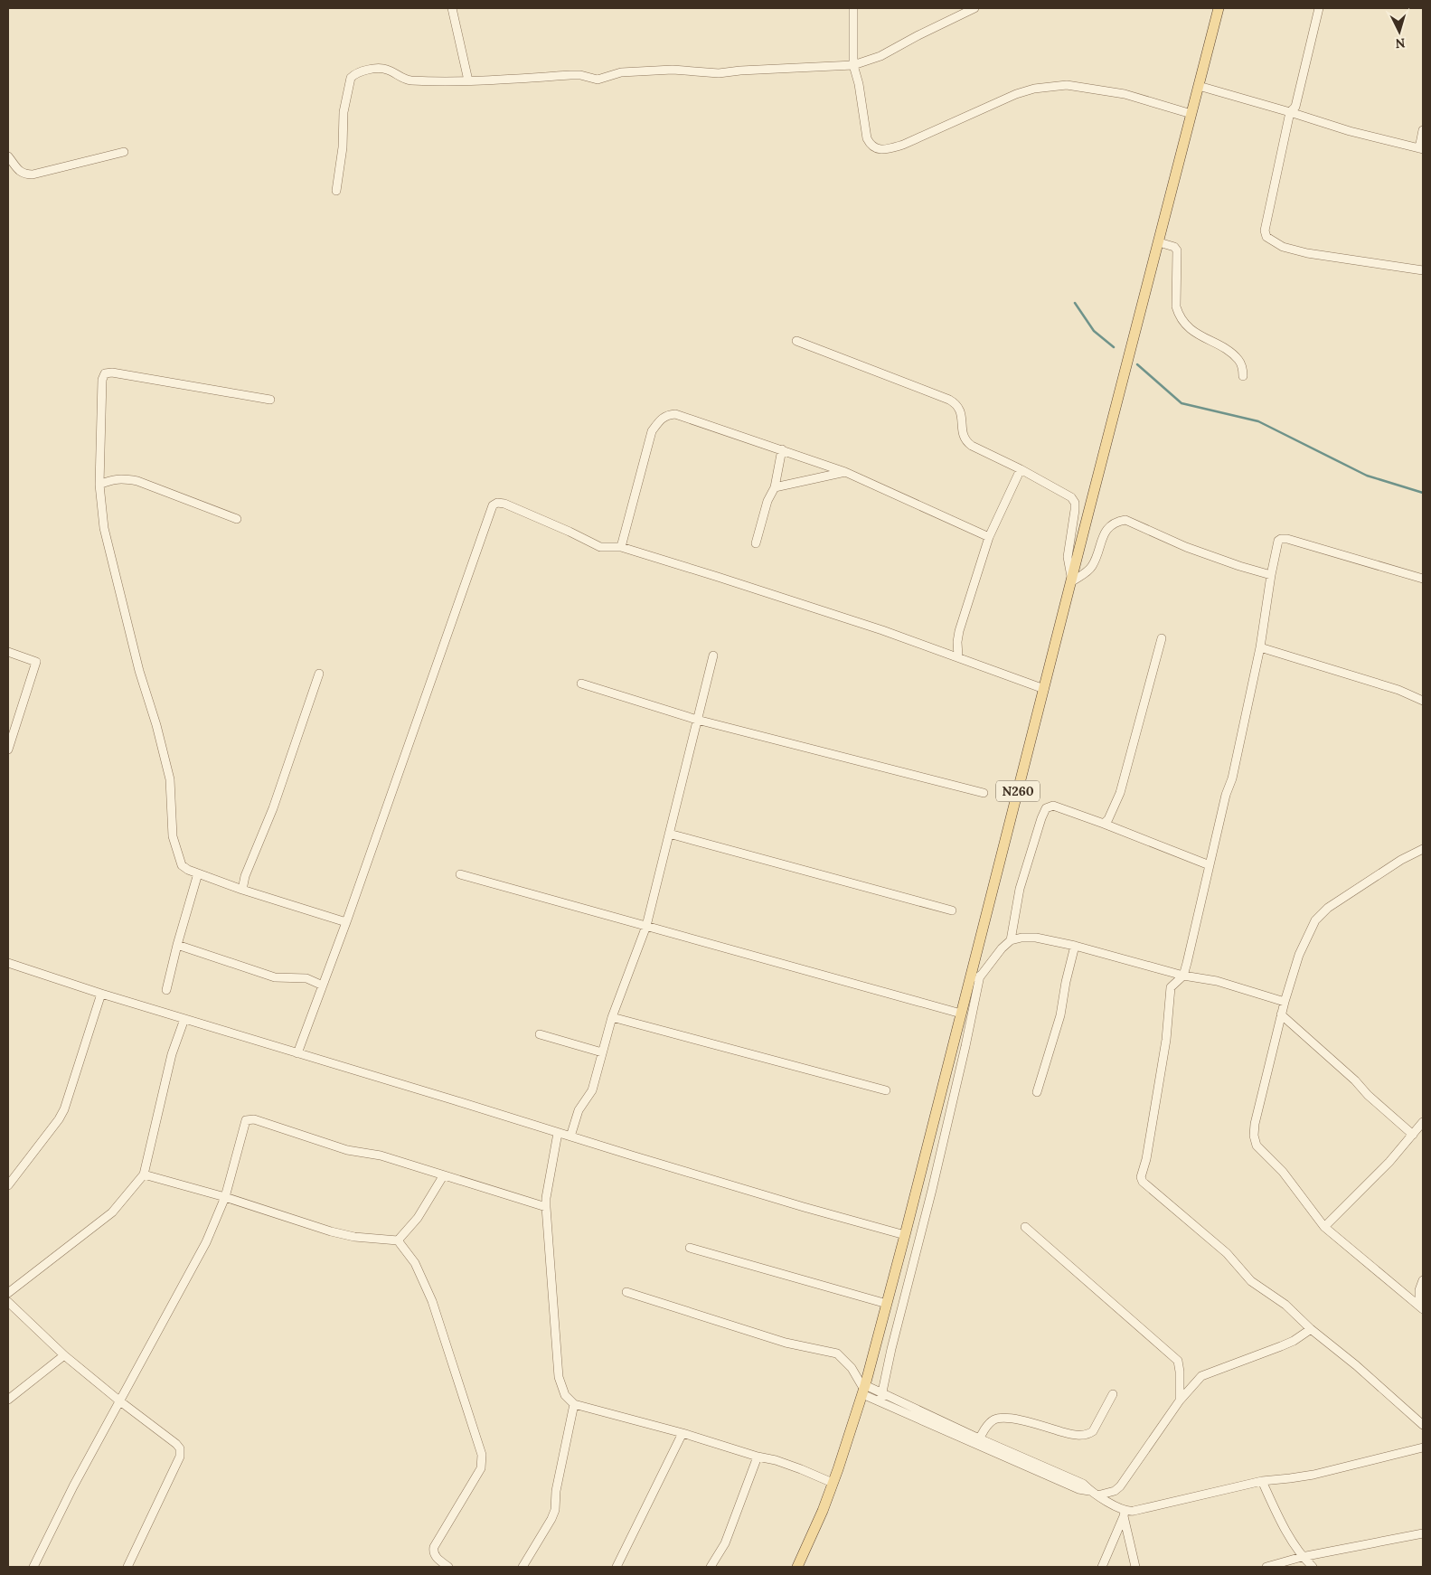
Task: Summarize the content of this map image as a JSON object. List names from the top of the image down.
{
  "streets": {
    "main road": ["N260"]
  },
  "north": "bottom"
}
